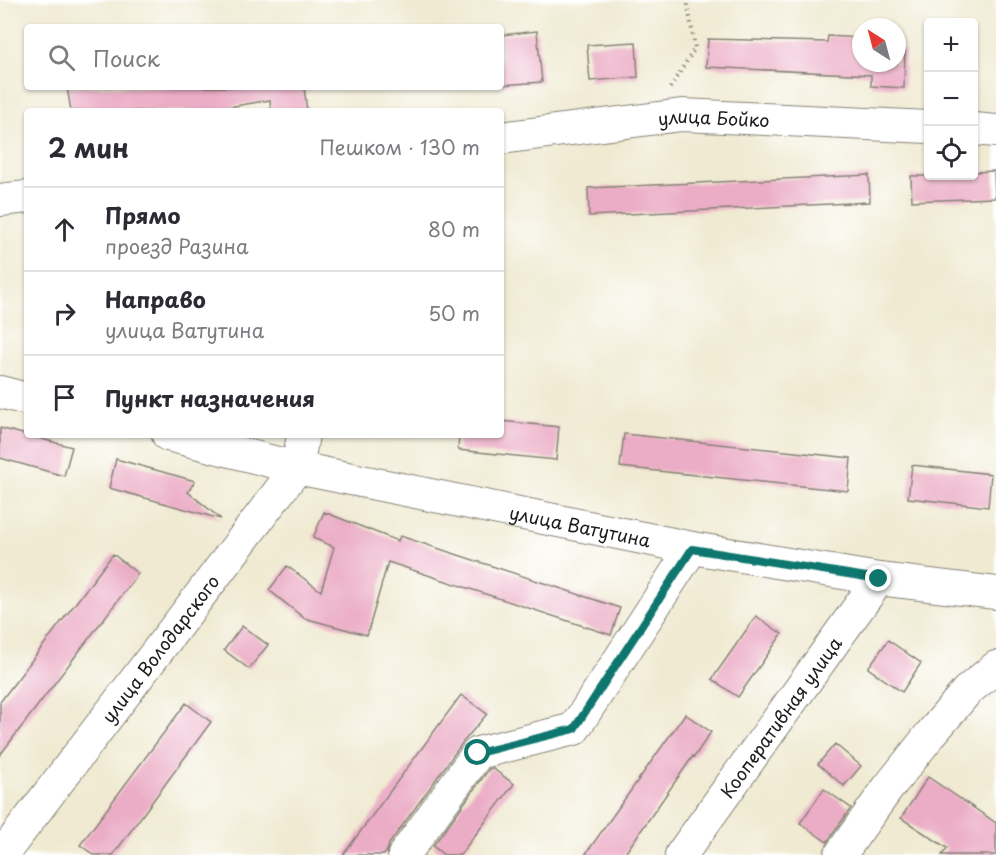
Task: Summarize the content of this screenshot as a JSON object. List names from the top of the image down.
{
  "streets": {
    "street": [
      "улица Бойко",
      "улица Ватутина",
      "улица Володарского",
      "Кооперативная улица"
    ]
  },
  "crossings": [
    ["улица Ватутина", "улица Володарского"],
    ["улица Ватутина", "Кооперативная улица"]
  ],
  "north": "top left",
  "page": {
    "map_buttons": ["+", "−"],
    "search": "Поиск",
    "heading": ["2 мин", "Пешком · 130 m"],
    "list": [
      ["Прямо", "проезд Разина", "80 m"],
      ["Направо", "улица Ватутина", "50 m"],
      "Пункт назначения"
    ]
  }
}
